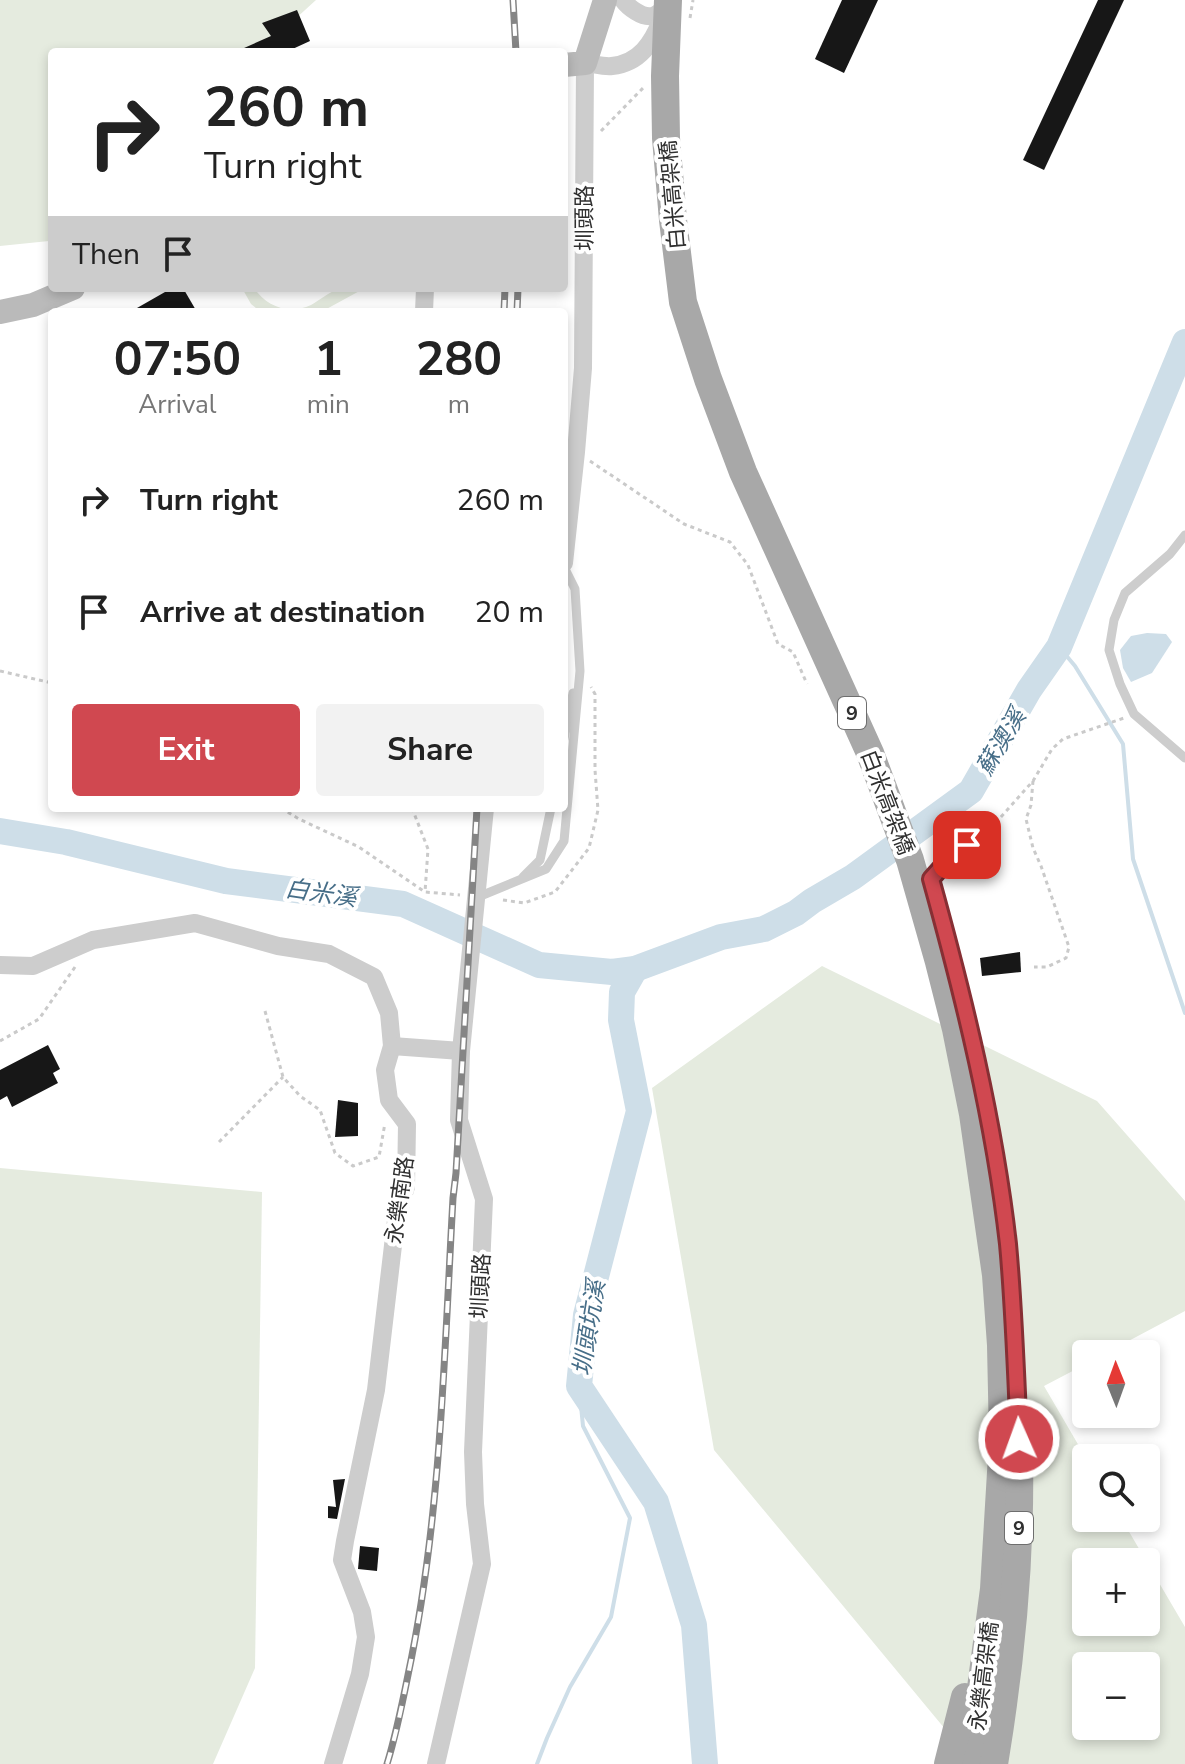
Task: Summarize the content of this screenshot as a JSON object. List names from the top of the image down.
{
  "streets": {
    "main road": ["白米高架橋", "9", "永樂高架橋"],
    "street": ["圳頭路", "永樂南路"]
  },
  "crossings": [
    ["白米高架橋", "9"],
    ["白米高架橋", "永樂高架橋"],
    ["9", "永樂高架橋"]
  ],
  "water": ["蘇澳溪", "白米溪", "圳頭坑溪"],
  "north": "top",
  "page": {
    "turn": ["260 m", "Turn right"],
    "then": "Then",
    "eta": [
      "07:50",
      "Arrival",
      "1",
      "min",
      "280",
      "m"
    ],
    "list": [
      {
        "name": "Turn right",
        "value": "260 m"
      },
      {
        "name": "Arrive at destination",
        "value": "20 m"
      }
    ],
    "buttons": ["Exit", "Share"],
    "map_buttons": ["+", "−"]
  }
}
